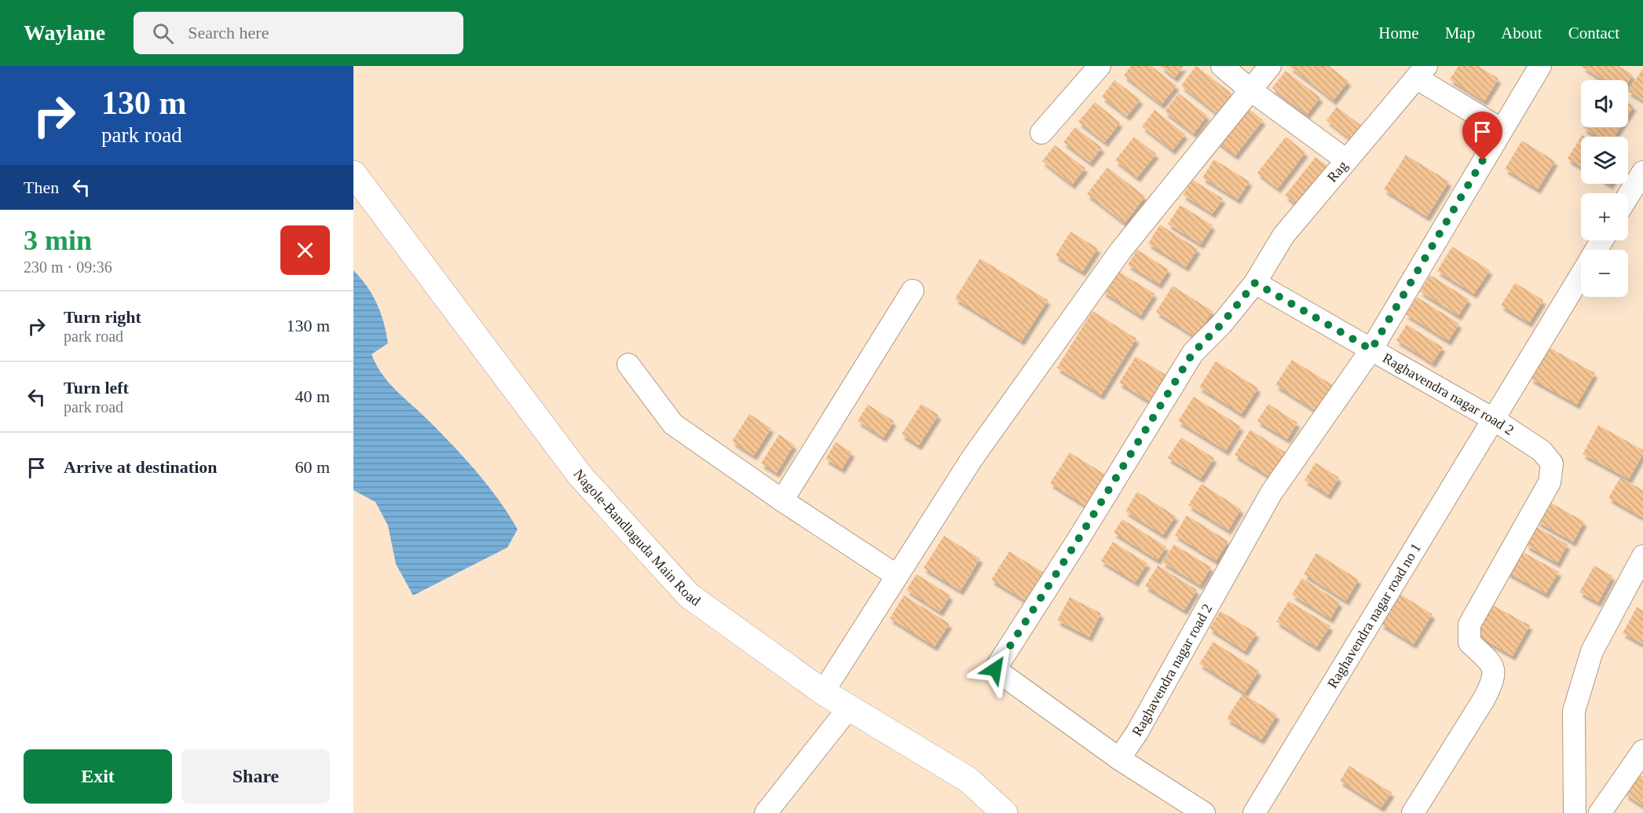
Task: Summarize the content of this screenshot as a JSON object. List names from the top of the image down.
{
  "streets": {
    "street": [
      "Rag",
      "Raghavendra nagar road 2",
      "Nagole-Bandlaguda Main Road",
      "Raghavendra nagar road no 1"
    ]
  },
  "crossings": [
    ["Rag", "Raghavendra nagar road 2"],
    ["Raghavendra nagar road 2", "Raghavendra nagar road no 1"]
  ],
  "page": {
    "header": "Waylane",
    "search": "Search here",
    "nav": [
      "Home",
      "Map",
      "About",
      "Contact"
    ],
    "turn": ["130 m", "park road"],
    "map_buttons": ["+", "−"],
    "then": "Then",
    "heading": ["3 min", "230 m · 09:36"],
    "list": [
      {
        "name": "Turn right",
        "note": "park road",
        "value": "130 m"
      },
      {
        "name": "Turn left",
        "note": "park road",
        "value": "40 m"
      },
      {
        "name": "Arrive at destination",
        "value": "60 m"
      }
    ],
    "buttons": ["Exit", "Share"]
  }
}
